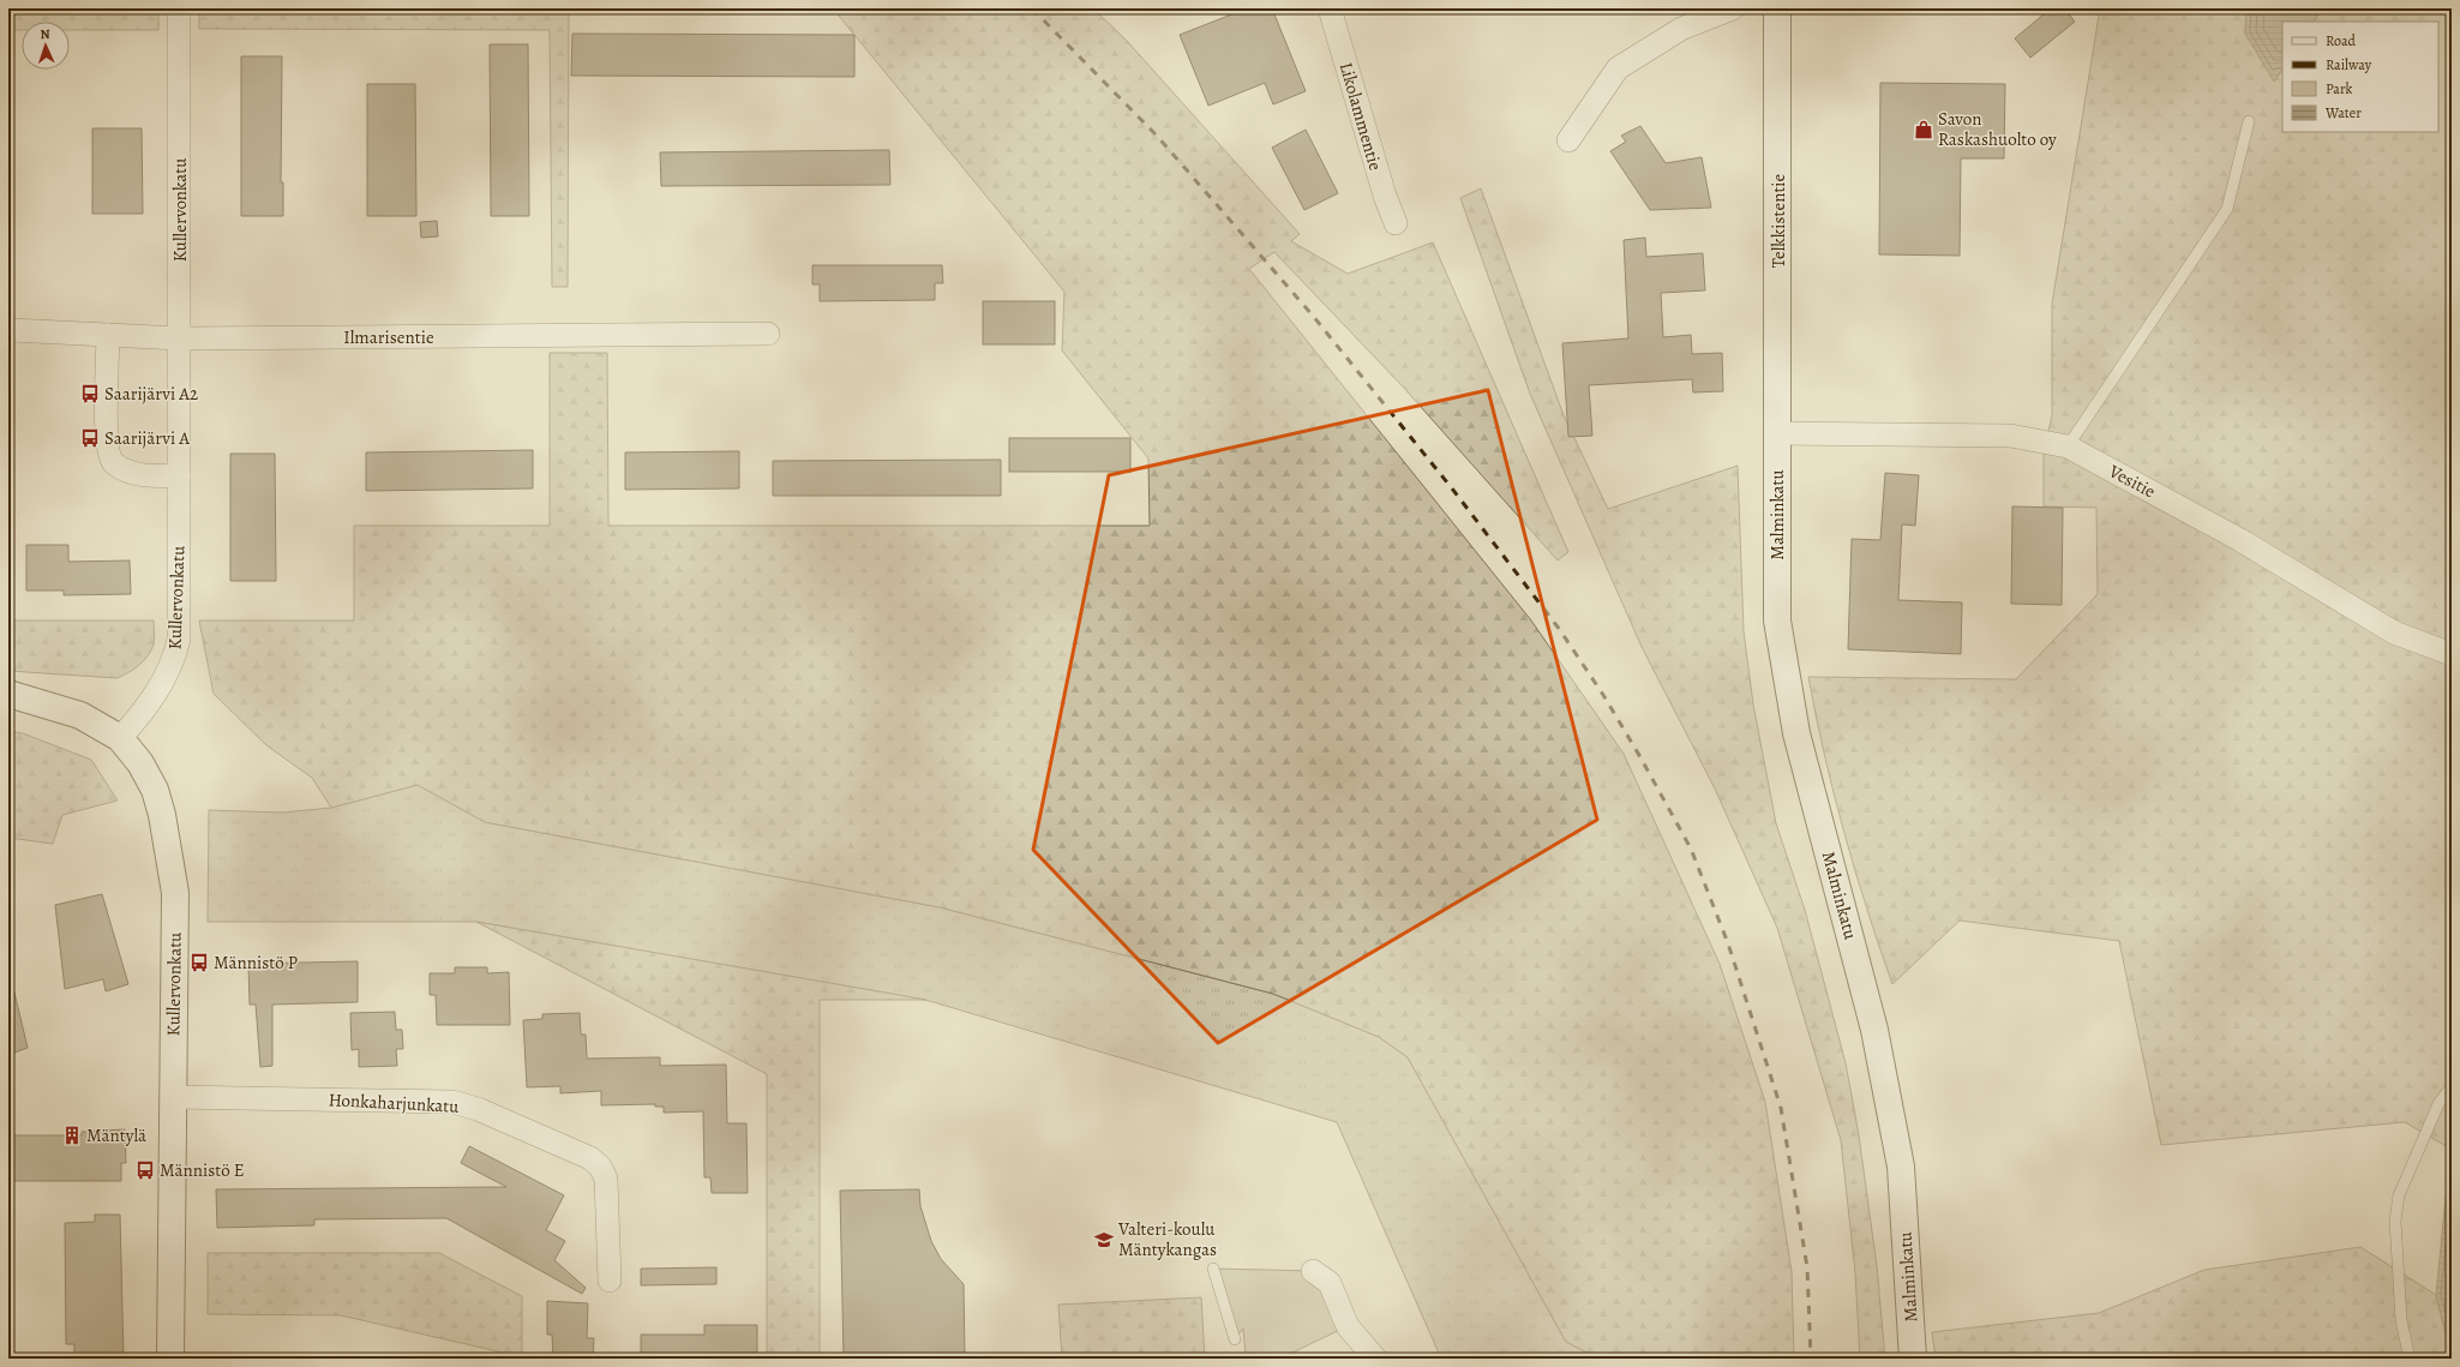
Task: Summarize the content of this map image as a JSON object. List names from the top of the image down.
{
  "streets": {
    "street": [
      "Likolammentie",
      "Kullervonkatu",
      "Telkkistentie",
      "Ilmarisentie",
      "Vesitie",
      "Malminkatu",
      "Honkaharjunkatu"
    ]
  },
  "crossings": [
    ["Kullervonkatu", "Ilmarisentie"],
    ["Kullervonkatu", "Honkaharjunkatu"],
    ["Telkkistentie", "Vesitie"],
    ["Telkkistentie", "Malminkatu"],
    ["Vesitie", "Malminkatu"]
  ],
  "places": {
    "shop": ["Savon Raskashuolto oy"],
    "bus stop": [
      "Saarijärvi A2",
      "Saarijärvi A",
      "Männistö P",
      "Männistö E"
    ],
    "building": ["Mäntylä"],
    "school or university": ["Valteri-koulu Mäntykangas"]
  },
  "legend": [
    "Road",
    "Railway",
    "Park",
    "Water"
  ],
  "north": "top"
}
